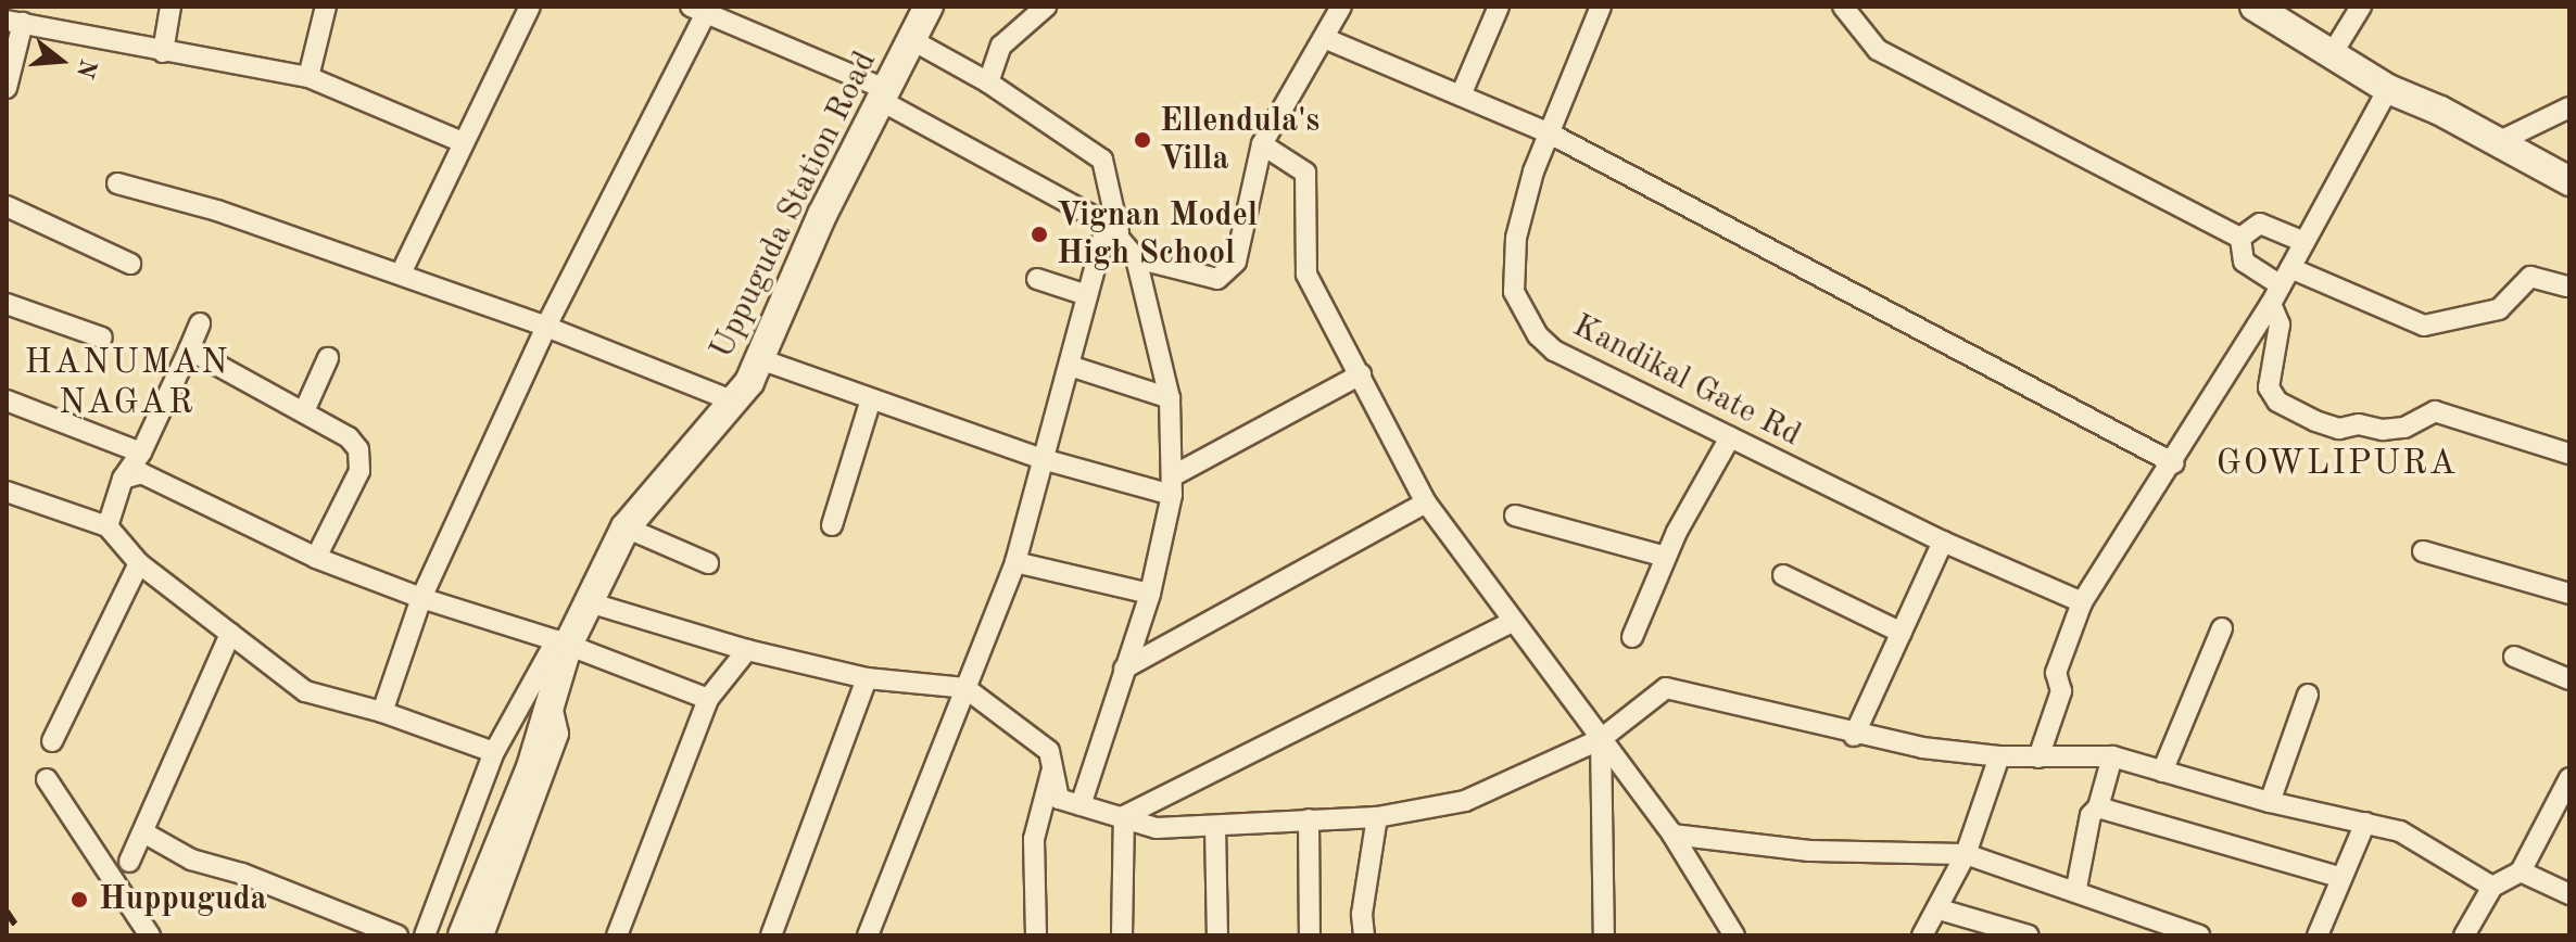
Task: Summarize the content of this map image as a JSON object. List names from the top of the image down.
{
  "streets": {
    "street": ["Uppuguda Station Road", "Kandikal Gate Rd"]
  },
  "districts": ["HANUMAN NAGAR", "GOWLIPURA"],
  "places": ["Ellendula's Villa", "Vignan Model High School", "Huppuguda"],
  "north": "right"
}
